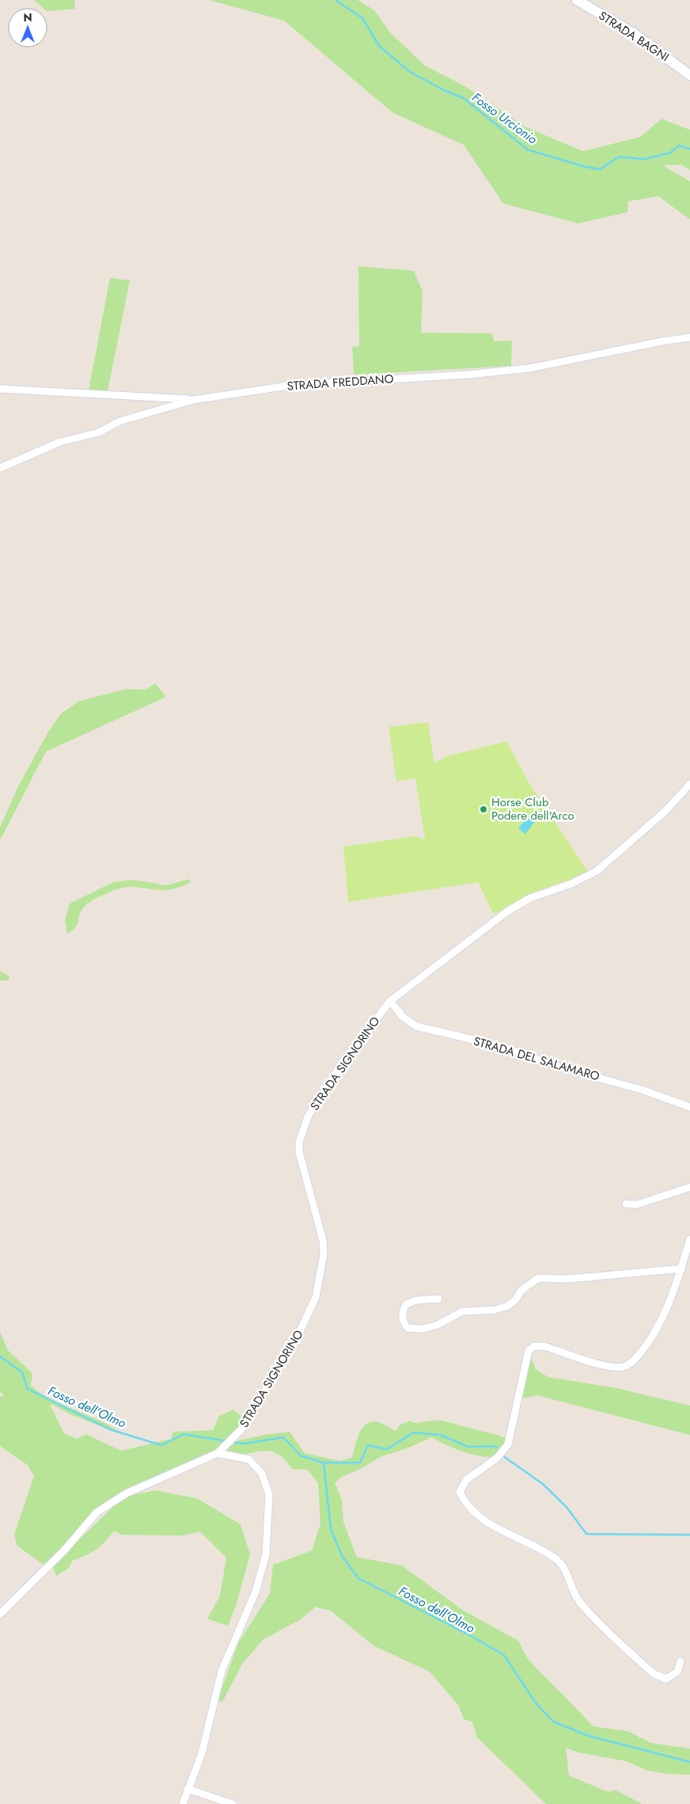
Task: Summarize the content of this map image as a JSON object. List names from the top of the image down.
{
  "streets": {
    "street": [
      "STRADA BAGNI",
      "STRADA FREDDANO",
      "STRADA DEL SALAMARO",
      "STRADA SIGNORINO"
    ]
  },
  "crossings": [
    ["STRADA DEL SALAMARO", "STRADA SIGNORINO"]
  ],
  "water": ["Fosso Urcionio", "Fosso dell'Olmo"],
  "places": ["Horse Club Podere dell'Arco"],
  "north": "top"
}
